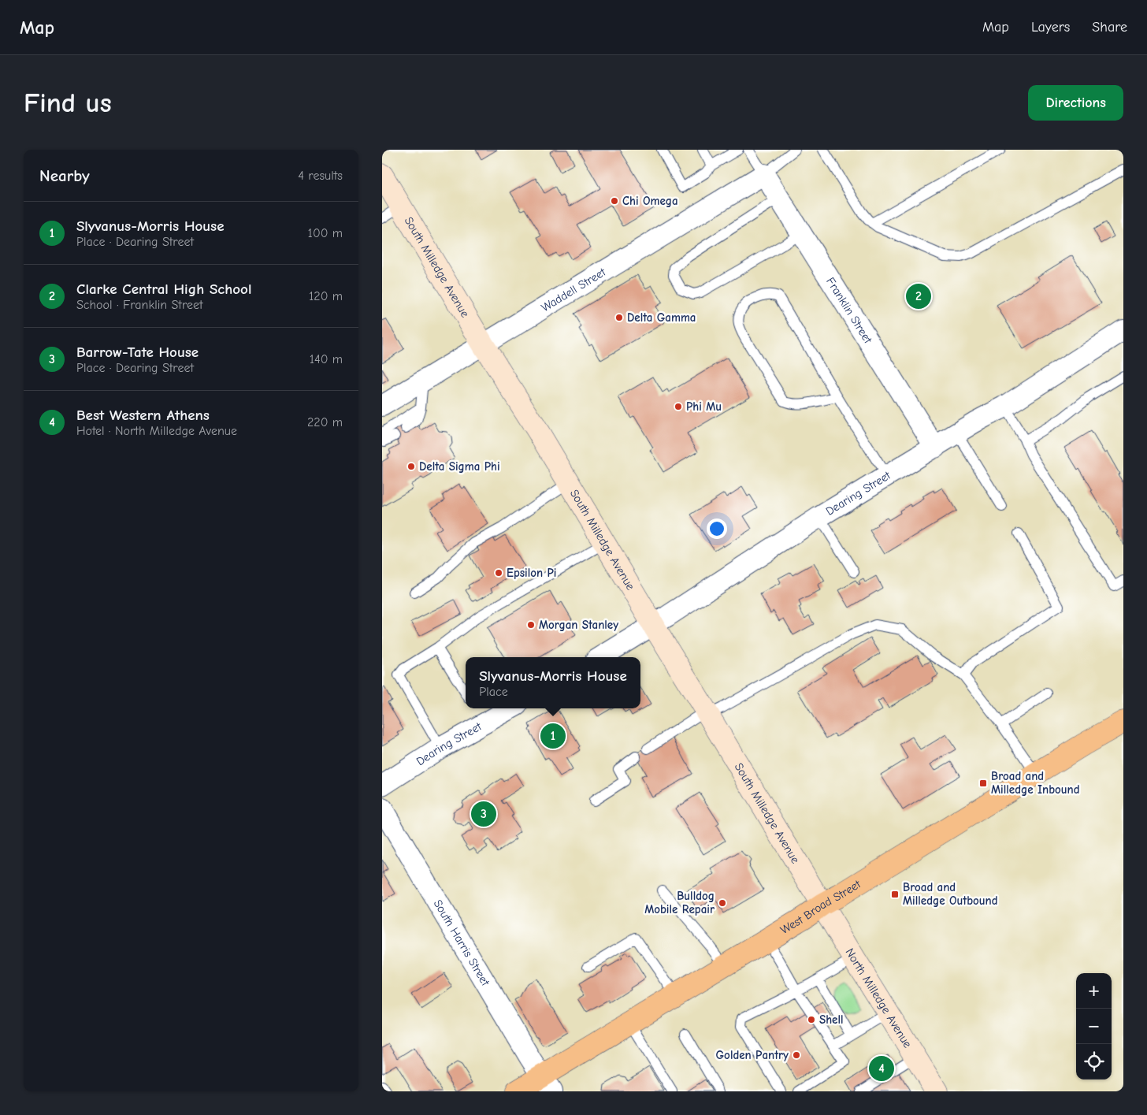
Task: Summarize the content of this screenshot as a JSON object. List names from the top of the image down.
{
  "streets": {
    "main road": ["South Milledge Avenue", "West Broad Street", "North Milledge Avenue"],
    "street": [
      "Waddell Street",
      "Franklin Street",
      "Dearing Street",
      "South Harris Street"
    ]
  },
  "crossings": [
    ["South Milledge Avenue", "Waddell Street"],
    ["South Milledge Avenue", "Dearing Street"],
    ["South Milledge Avenue", "West Broad Street"],
    ["South Milledge Avenue", "North Milledge Avenue"],
    ["Waddell Street", "Franklin Street"],
    ["Franklin Street", "Dearing Street"],
    ["West Broad Street", "South Harris Street"],
    ["West Broad Street", "North Milledge Avenue"]
  ],
  "places": {
    "other": [
      "Chi Omega",
      "Delta Gamma",
      "Phi Mu",
      "Delta Sigma Phi",
      "Epsilon Pi",
      "Morgan Stanley",
      "Bulldog Mobile Repair",
      "Shell",
      "Golden Pantry"
    ],
    "transit": ["Broad and Milledge Inbound", "Broad and Milledge Outbound"]
  },
  "page": {
    "header": "Map",
    "nav": ["Map", "Layers", "Share"],
    "buttons": "Directions",
    "title": "Find us",
    "heading": ["Nearby", "4 results"],
    "list": [
      {
        "mark": "1",
        "name": "Slyvanus-Morris House",
        "note": "Place · Dearing Street",
        "value": "100 m"
      },
      {
        "mark": "2",
        "name": "Clarke Central High School",
        "note": "School · Franklin Street",
        "value": "120 m"
      },
      {
        "mark": "3",
        "name": "Barrow-Tate House",
        "note": "Place · Dearing Street",
        "value": "140 m"
      },
      {
        "mark": "4",
        "name": "Best Western Athens",
        "note": "Hotel · North Milledge Avenue",
        "value": "220 m"
      }
    ],
    "pins": [
      "2",
      "1",
      "3",
      "4"
    ],
    "popup": ["Slyvanus-Morris House", "Place"],
    "map_buttons": ["+", "−"]
  }
}
